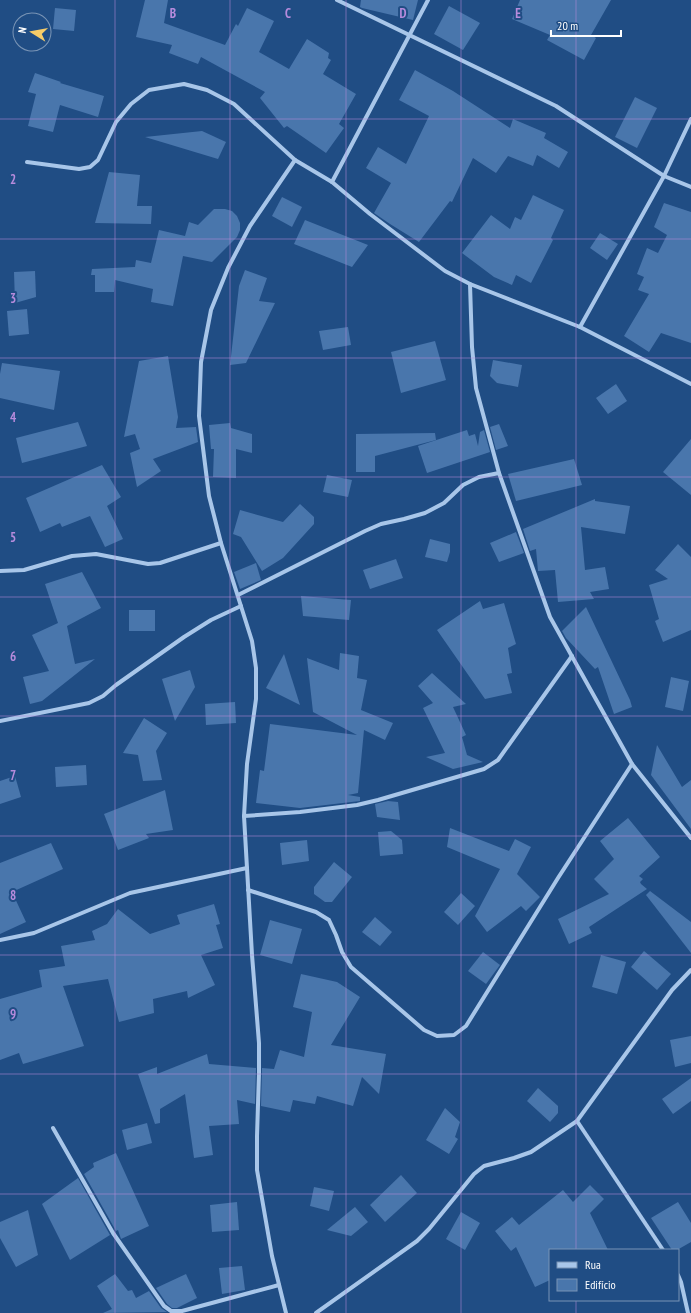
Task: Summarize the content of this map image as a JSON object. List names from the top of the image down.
{
  "legend": ["Rua", "Edifício"],
  "scale_bar": "20 m",
  "north": "left",
  "grid": {
    "columns": [
      "B",
      "C",
      "D",
      "E"
    ],
    "rows": [
      "2",
      "3",
      "4",
      "5",
      "6",
      "7",
      "8",
      "9"
    ]
  }
}
